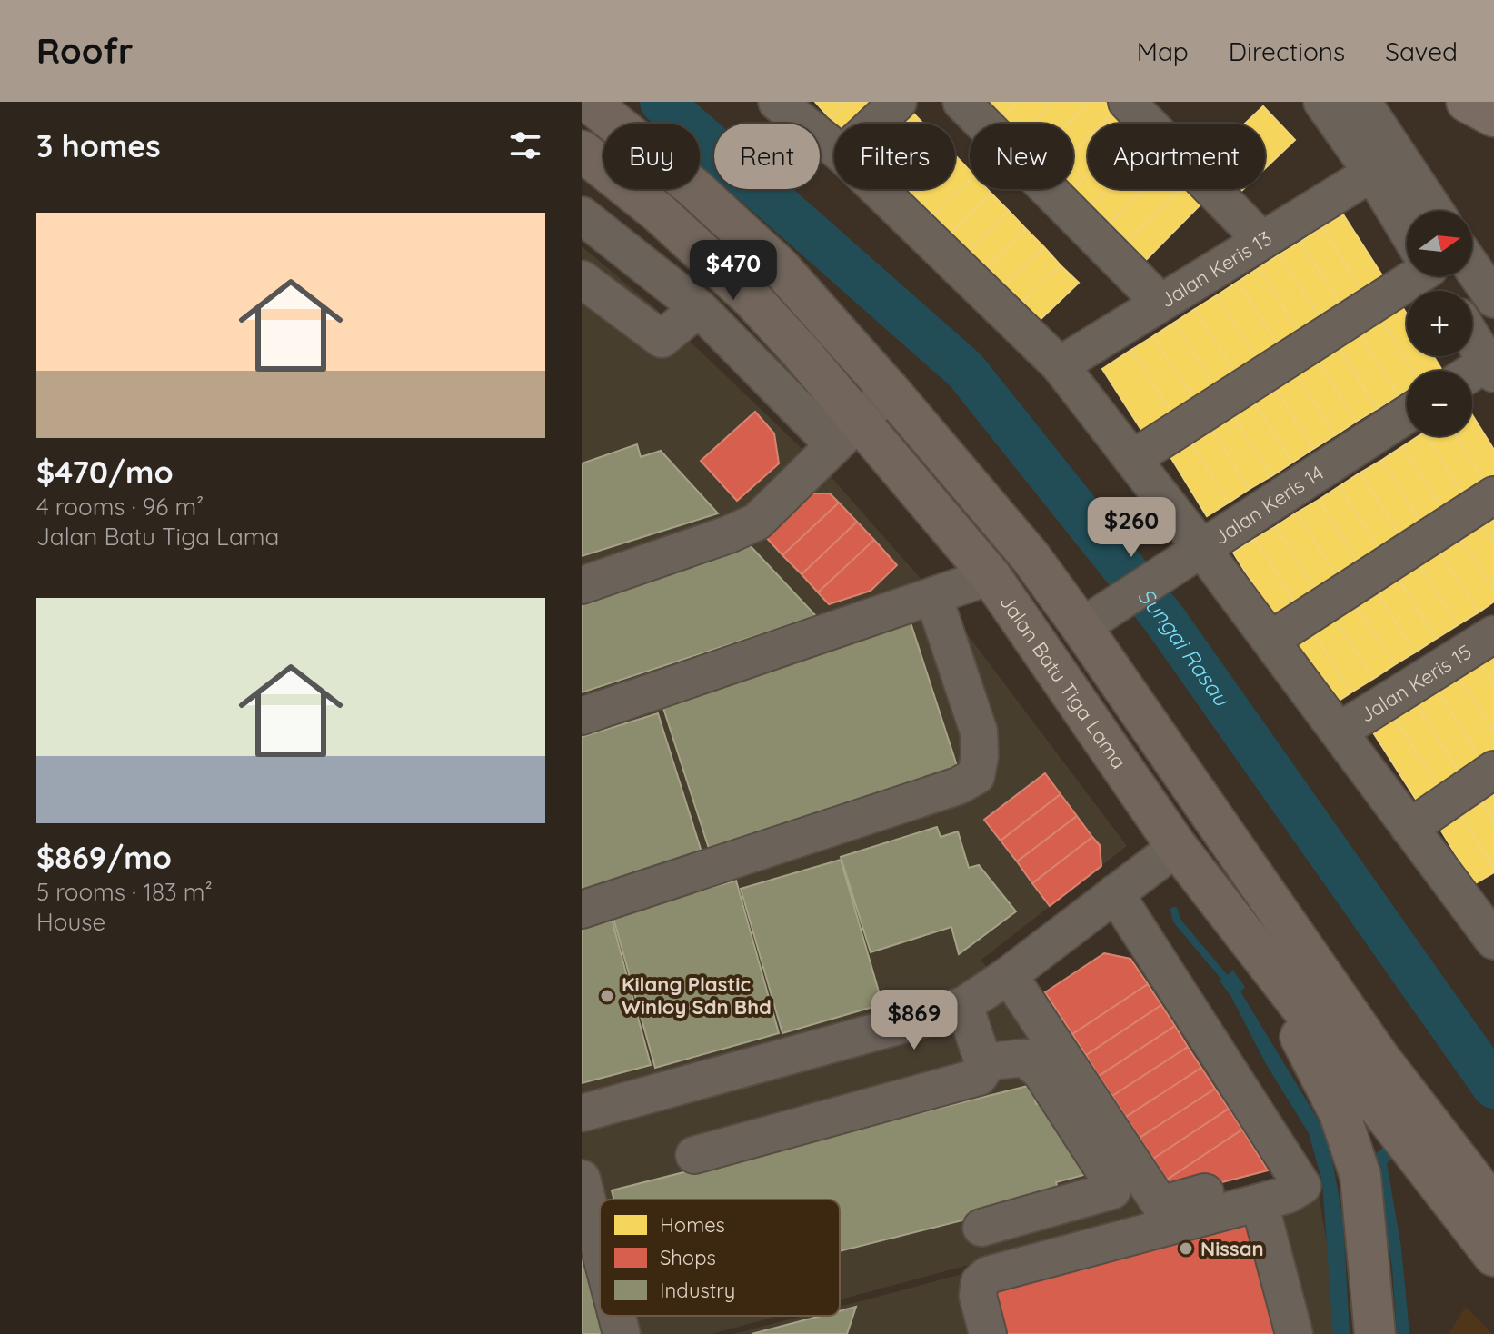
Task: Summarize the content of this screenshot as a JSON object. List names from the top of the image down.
{
  "streets": {
    "main road": ["Jalan Batu Tiga Lama"],
    "street": ["Jalan Keris 13", "Jalan Keris 14", "Jalan Keris 15"]
  },
  "water": ["Sungai Rasau"],
  "places": ["Kilang Plastic Winloy Sdn Bhd", "Nissan"],
  "legend": ["Homes", "Shops", "Industry"],
  "north": "right",
  "page": {
    "header": "Roofr",
    "nav": ["Map", "Directions", "Saved"],
    "heading": "3 homes",
    "chip": [
      "Buy",
      "Rent",
      "Filters",
      "New",
      "Apartment"
    ],
    "list": [
      {
        "name": "$470/mo",
        "note": "4 rooms · 96 m² · Jalan Batu Tiga Lama"
      },
      {
        "name": "$869/mo",
        "note": "5 rooms · 183 m² · House"
      }
    ],
    "map_buttons": ["+", "−"],
    "price": ["$470", "$260", "$869"]
  }
}
